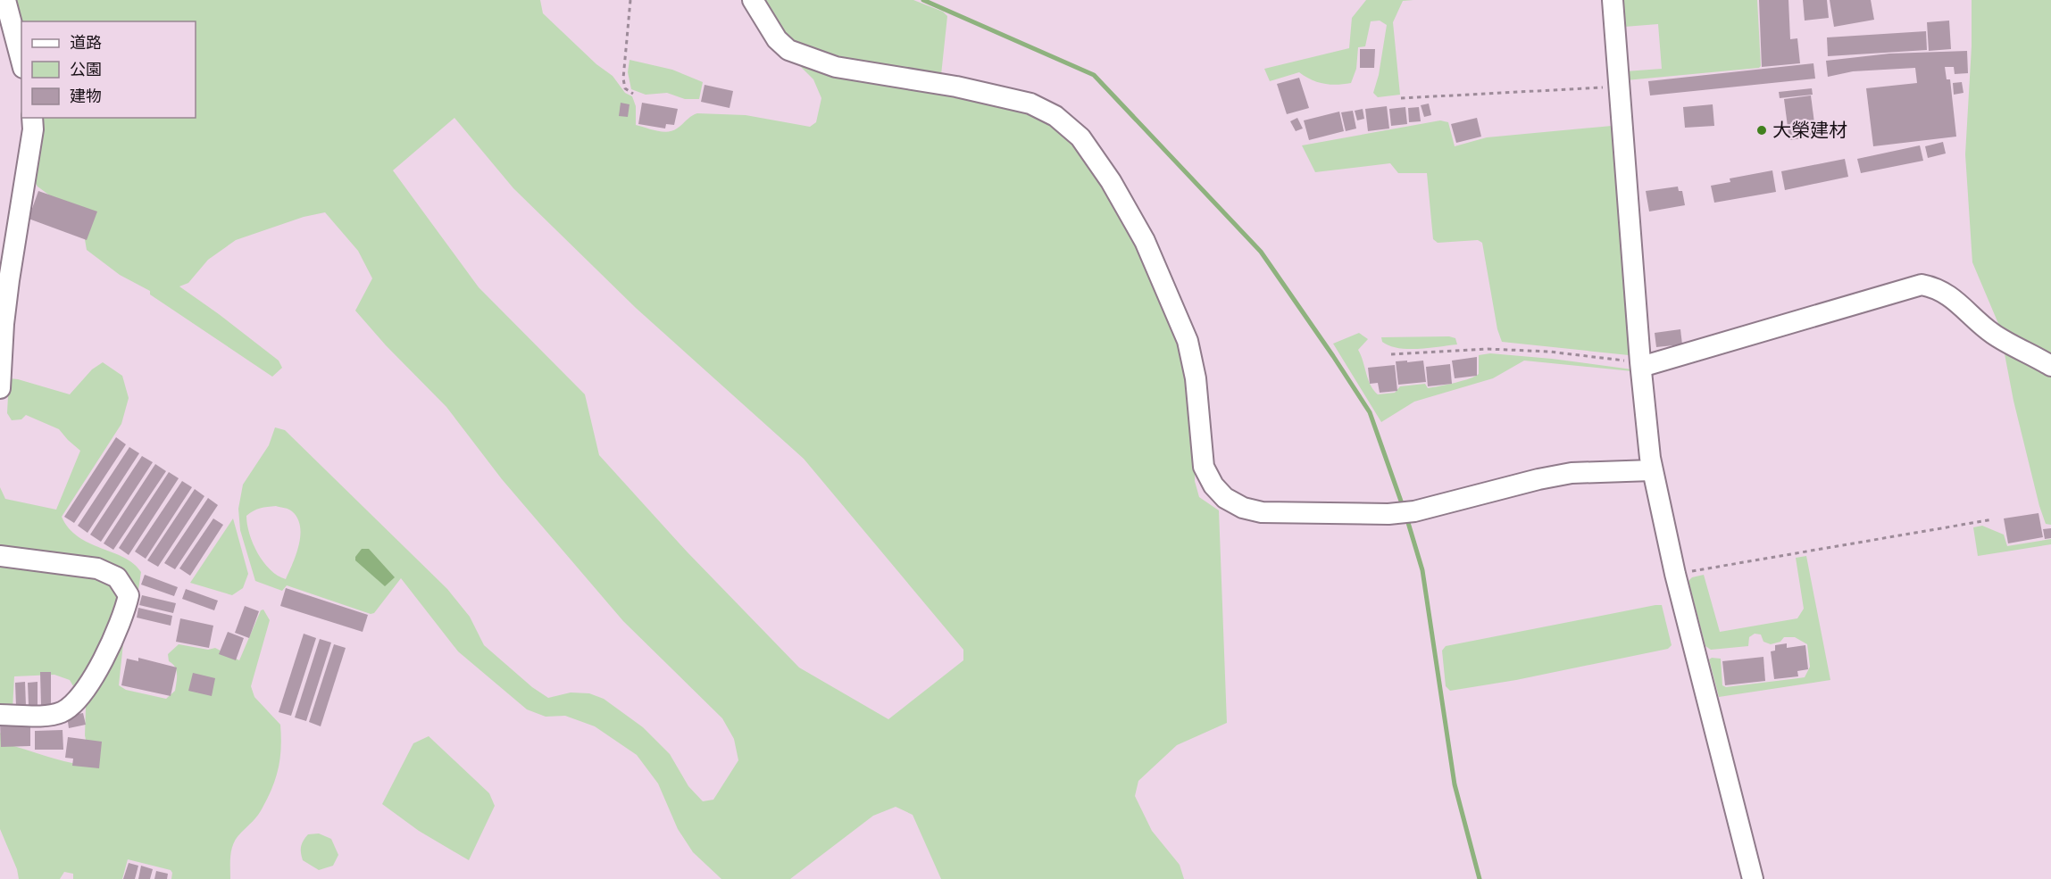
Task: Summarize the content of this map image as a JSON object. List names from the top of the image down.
{
  "places": ["大榮建材"],
  "legend": ["道路", "公園", "建物"]
}
